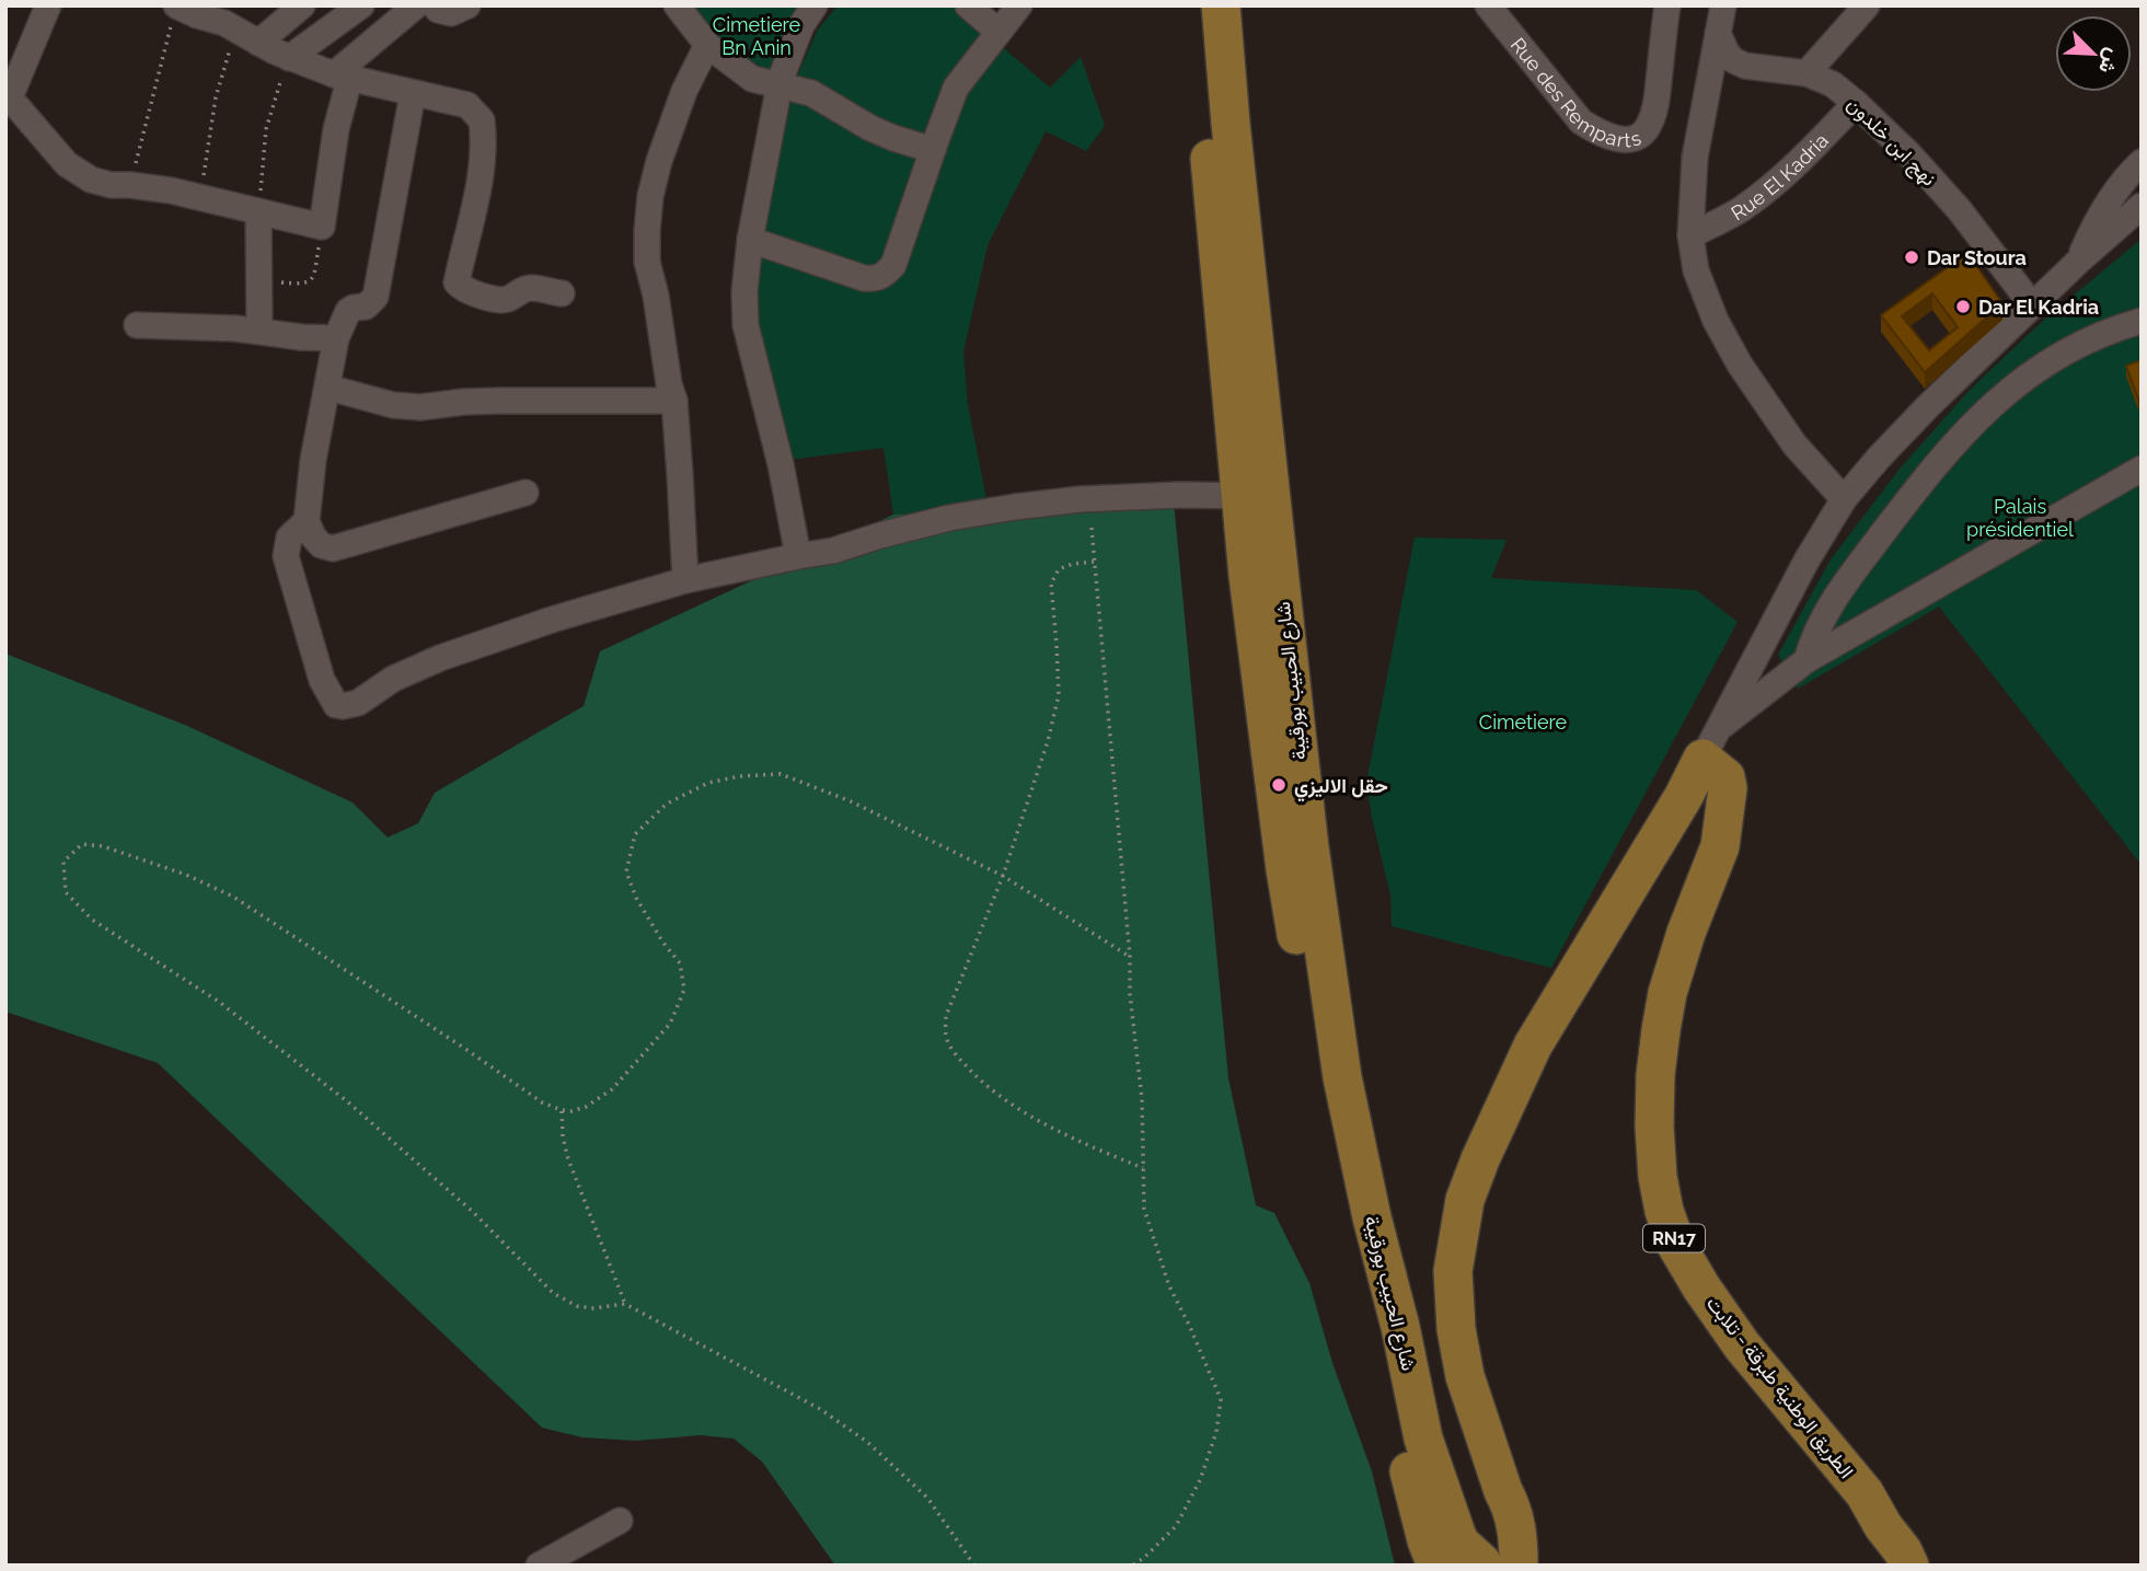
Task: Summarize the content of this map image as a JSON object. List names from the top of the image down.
{
  "streets": {
    "main road": ["شارع الحبيب بورقيبة", "RN17", "الطريق الوطنية طبرقة - تلابت"],
    "street": ["Rue des Remparts", "نهج ابن خلدون", "Rue El Kadria"]
  },
  "crossings": [
    ["نهج ابن خلدون", "Rue El Kadria"]
  ],
  "parks": ["Cimetiere Bn Anin", "Palais présidentiel", "Cimetiere"],
  "places": ["Dar Stoura", "Dar El Kadria", "حقل الاليزي"],
  "north": "bottom right"
}
